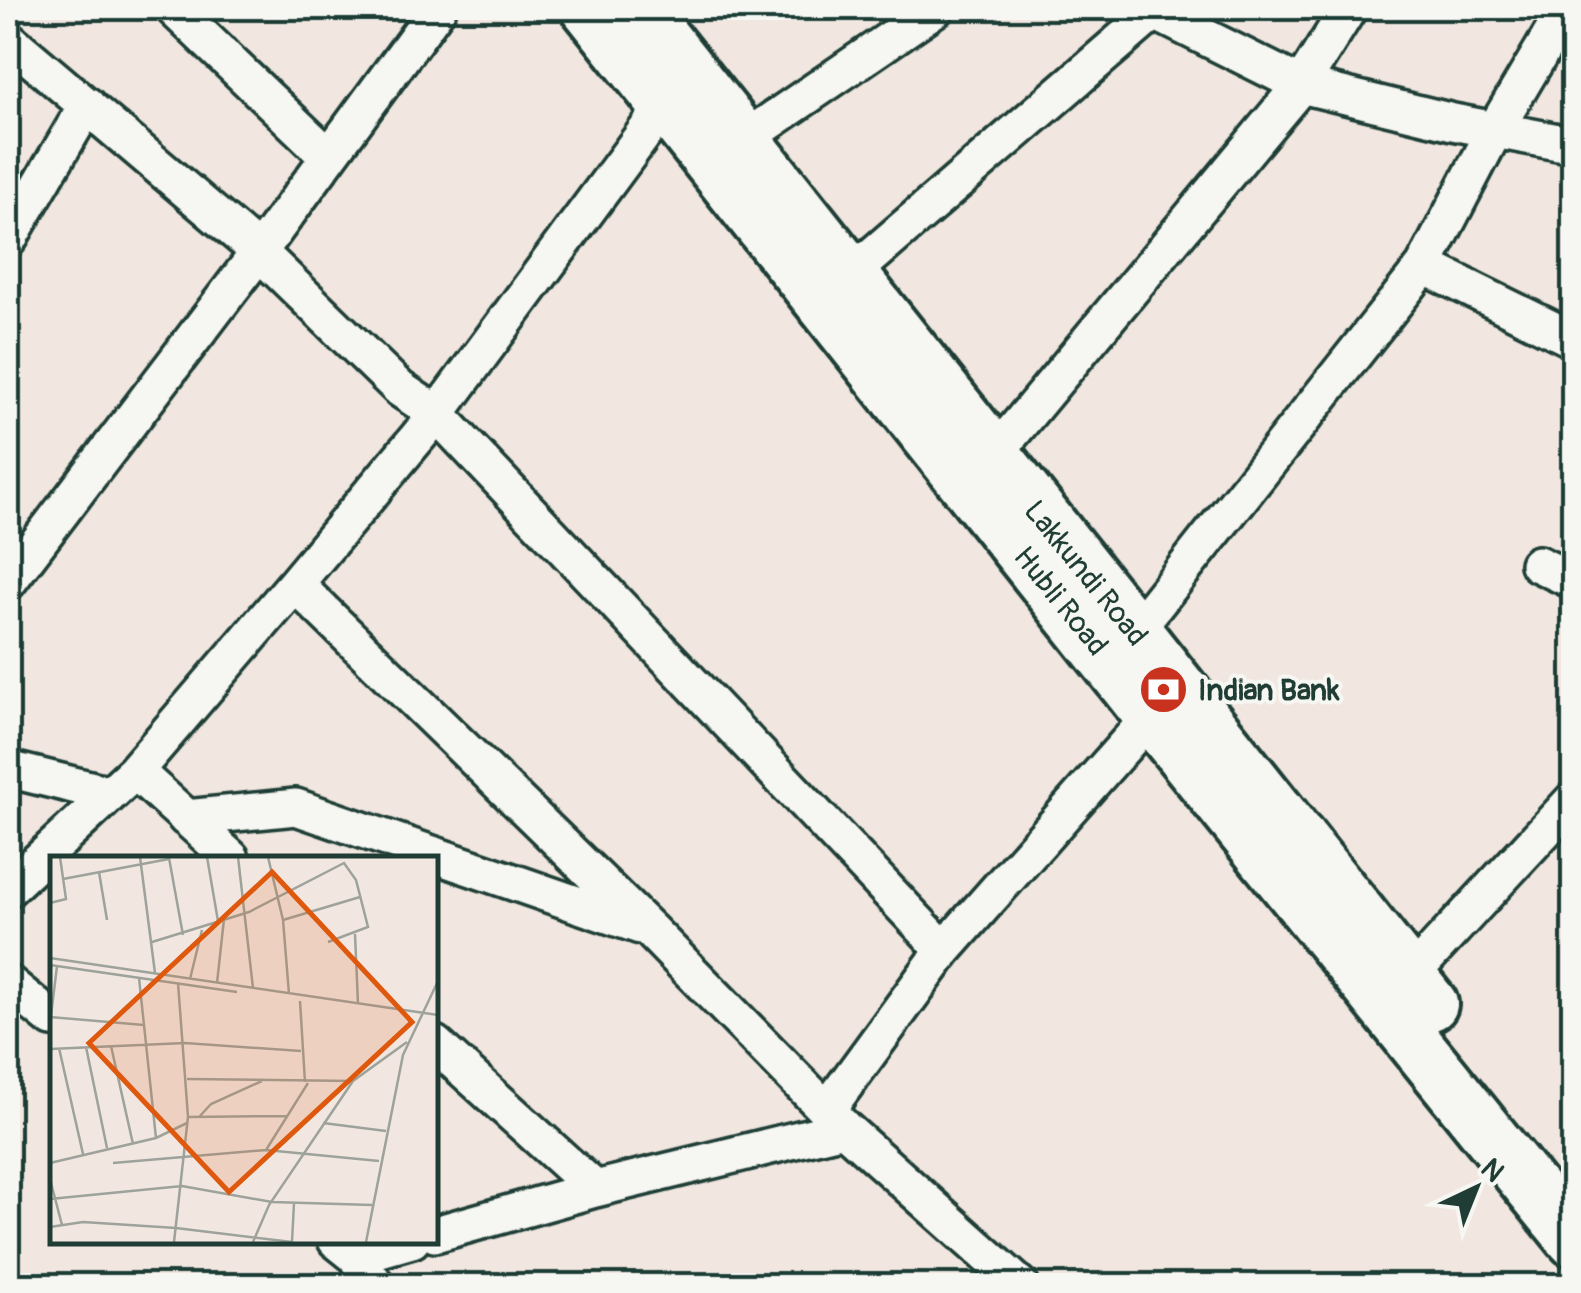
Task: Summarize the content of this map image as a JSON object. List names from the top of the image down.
{
  "streets": {
    "main road": ["Lakkundi Road", "Hubli Road"]
  },
  "places": {
    "bank": ["Indian Bank"]
  },
  "north": "top right"
}
